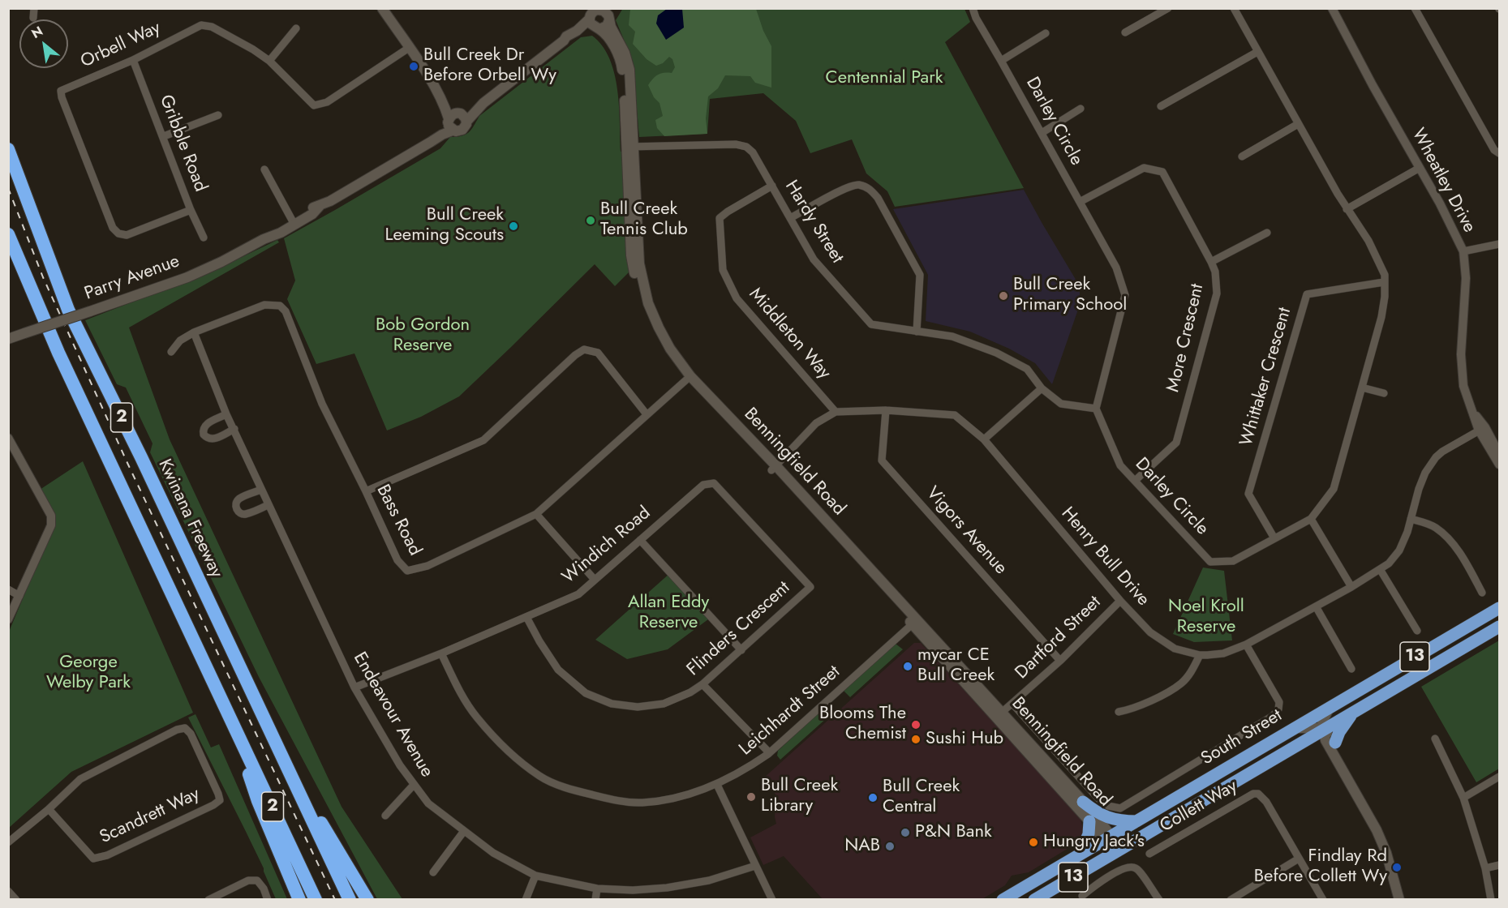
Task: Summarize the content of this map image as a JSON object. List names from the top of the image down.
{
  "streets": {
    "highway": [
      "2",
      "Kwinana Freeway",
      "13",
      "South Street"
    ],
    "main road": ["Parry Avenue", "Benningfield Road"],
    "street": [
      "Orbell Way",
      "Darley Circle",
      "Gribble Road",
      "Wheatley Drive",
      "Hardy Street",
      "Middleton Way",
      "More Crescent",
      "Whittaker Crescent",
      "Bass Road",
      "Vigors Avenue",
      "Windich Road",
      "Henry Bull Drive",
      "Flinders Crescent",
      "Dartford Street",
      "Leichhardt Street",
      "Endeavour Avenue",
      "Collett Way",
      "Scandrett Way"
    ]
  },
  "crossings": [
    ["Orbell Way", "Gribble Road"],
    ["Darley Circle", "Hardy Street"],
    ["Darley Circle", "More Crescent"],
    ["Darley Circle", "Whittaker Crescent"],
    ["Wheatley Drive", "Henry Bull Drive"],
    ["Hardy Street", "Middleton Way"],
    ["Hardy Street", "Benningfield Road"],
    ["Parry Avenue", "Benningfield Road"],
    ["Middleton Way", "Henry Bull Drive"],
    ["Benningfield Road", "Bass Road"],
    ["Benningfield Road", "Henry Bull Drive"],
    ["Benningfield Road", "Dartford Street"],
    ["Benningfield Road", "Leichhardt Street"],
    ["Benningfield Road", "South Street"],
    ["Bass Road", "Endeavour Avenue"],
    ["Vigors Avenue", "Henry Bull Drive"],
    ["Vigors Avenue", "Dartford Street"],
    ["Windich Road", "Flinders Crescent"],
    ["Windich Road", "Leichhardt Street"],
    ["Windich Road", "Endeavour Avenue"],
    ["Henry Bull Drive", "Dartford Street"]
  ],
  "parks": [
    "Centennial Park",
    "Bob Gordon Reserve",
    "Allan Eddy Reserve",
    "Noel Kroll Reserve",
    "George Welby Park"
  ],
  "places": [
    "Bull Creek Dr Before Orbell Wy",
    "Bull Creek Tennis Club",
    "Bull Creek Leeming Scouts",
    "Bull Creek Primary School",
    "mycar CE Bull Creek",
    "Blooms The Chemist",
    "Sushi Hub",
    "Bull Creek Library",
    "Bull Creek Central",
    "P&N Bank",
    "Hungry Jack's",
    "NAB",
    "Findlay Rd Before Collett Wy"
  ],
  "north": "top left"
}
